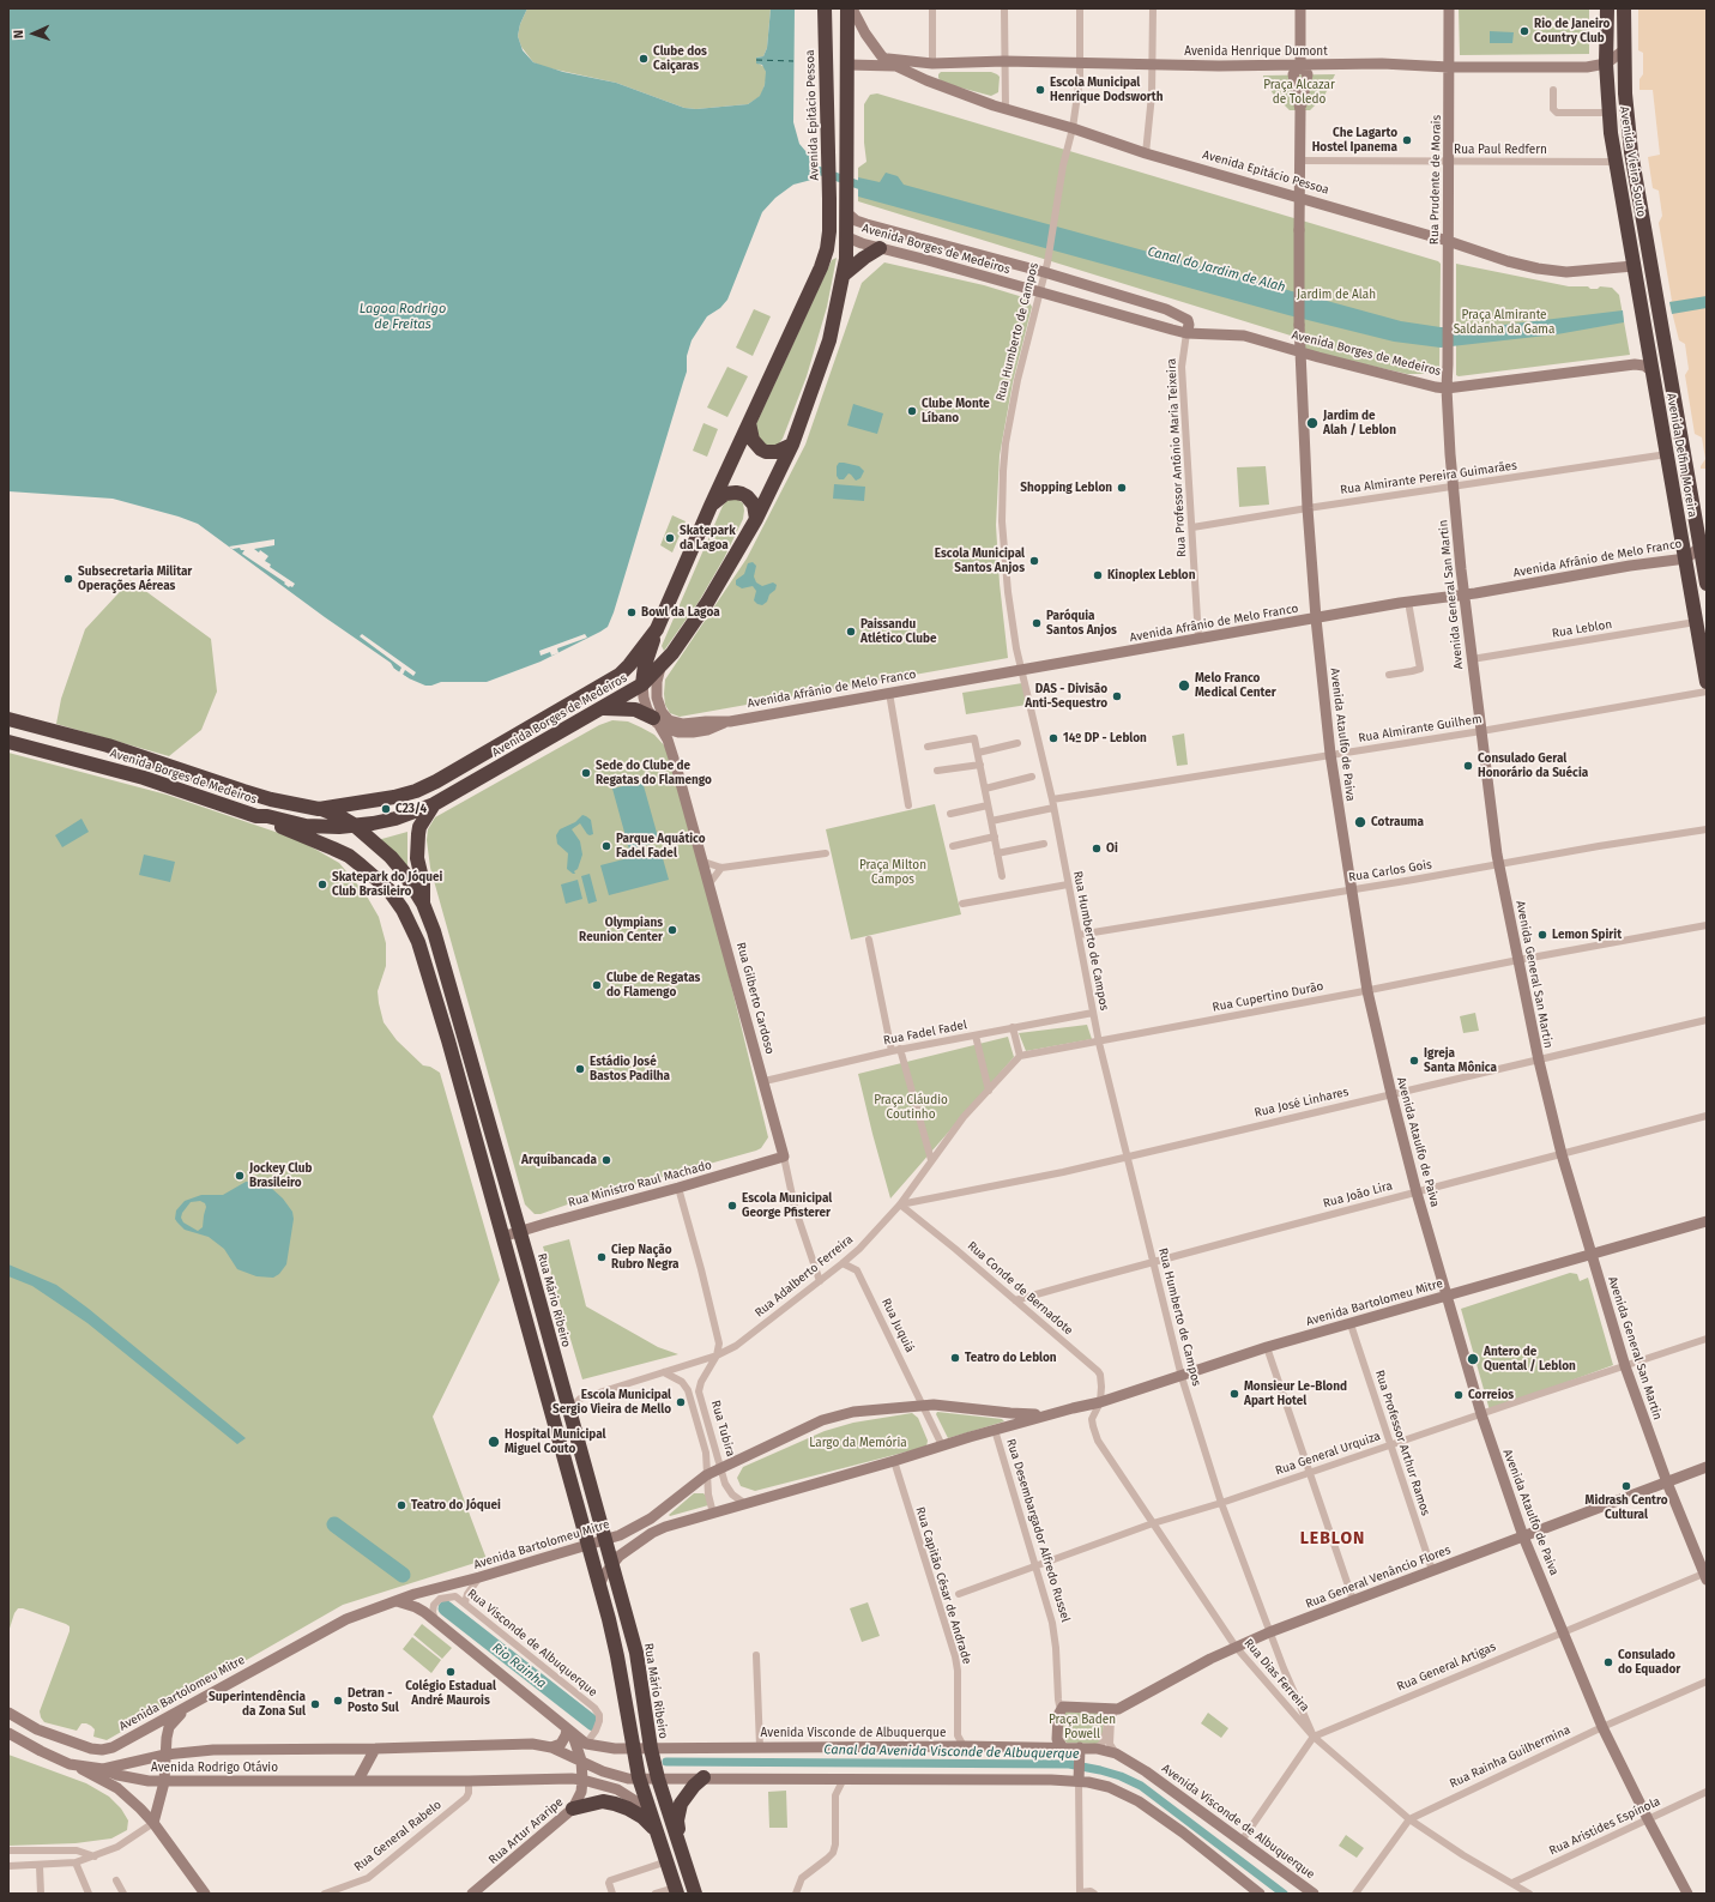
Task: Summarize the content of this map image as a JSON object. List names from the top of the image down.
{
  "streets": {
    "highway": [
      "Avenida Epitácio Pessoa",
      "Avenida Vieira Souto",
      "Avenida Borges de Medeiros",
      "Avenida Delfim Moreira",
      "Rua Mário Ribeiro"
    ],
    "main road": [
      "Avenida Henrique Dumont",
      "Rua Prudente de Morais",
      "Avenida Afrânio de Melo Franco",
      "Avenida General San Martin",
      "Avenida Ataulfo de Paiva",
      "Rua Gilberto Cardoso",
      "Rua Ministro Raul Machado",
      "Avenida Bartolomeu Mitre",
      "Rua Desembargador Alfredo Russel",
      "Rua General Venâncio Flores",
      "Avenida Visconde de Albuquerque",
      "Avenida Rodrigo Otávio",
      "Rua Artur Araripe"
    ],
    "street": [
      "Rua Paul Redfern",
      "Rua Humberto de Campos",
      "Rua Professor Antônio Maria Teixeira",
      "Rua Almirante Pereira Guimarães",
      "Rua Leblon",
      "Rua Almirante Guilhem",
      "Rua Carlos Gois",
      "Rua Cupertino Durão",
      "Rua Fadel Fadel",
      "Rua José Linhares",
      "Rua João Lira",
      "Rua Adalberto Ferreira",
      "Rua Conde de Bernadote",
      "Rua Juquiá",
      "Rua Tubira",
      "Rua Professor Arthur Ramos",
      "Rua General Urquiza",
      "Rua Capitão César de Andrade",
      "Rua Visconde de Albuquerque",
      "Rua General Artigas",
      "Rua Dias Ferreira",
      "Rua Rainha Guilhermina",
      "Rua Aristides Espínola",
      "Rua General Rabelo"
    ]
  },
  "crossings": [
    ["Avenida Henrique Dumont", "Avenida Epitácio Pessoa"],
    ["Avenida Henrique Dumont", "Avenida Vieira Souto"],
    ["Avenida Henrique Dumont", "Rua Prudente de Morais"],
    ["Avenida Henrique Dumont", "Rua Humberto de Campos"],
    ["Avenida Henrique Dumont", "Avenida Ataulfo de Paiva"],
    ["Avenida Epitácio Pessoa", "Avenida Vieira Souto"],
    ["Avenida Epitácio Pessoa", "Rua Prudente de Morais"],
    ["Avenida Epitácio Pessoa", "Avenida Borges de Medeiros"],
    ["Avenida Epitácio Pessoa", "Rua Humberto de Campos"],
    ["Avenida Epitácio Pessoa", "Avenida Ataulfo de Paiva"],
    ["Rua Paul Redfern", "Avenida Vieira Souto"],
    ["Rua Paul Redfern", "Rua Prudente de Morais"],
    ["Rua Paul Redfern", "Avenida Ataulfo de Paiva"],
    ["Avenida Vieira Souto", "Avenida Delfim Moreira"],
    ["Rua Prudente de Morais", "Avenida General San Martin"],
    ["Avenida Borges de Medeiros", "Rua Humberto de Campos"],
    ["Avenida Borges de Medeiros", "Avenida Delfim Moreira"],
    ["Avenida Borges de Medeiros", "Rua Professor Antônio Maria Teixeira"],
    ["Avenida Borges de Medeiros", "Avenida Afrânio de Melo Franco"],
    ["Avenida Borges de Medeiros", "Avenida General San Martin"],
    ["Avenida Borges de Medeiros", "Avenida Ataulfo de Paiva"],
    ["Avenida Borges de Medeiros", "Rua Mário Ribeiro"],
    ["Rua Humberto de Campos", "Avenida Afrânio de Melo Franco"],
    ["Rua Humberto de Campos", "Rua Almirante Guilhem"],
    ["Rua Humberto de Campos", "Rua Carlos Gois"],
    ["Rua Humberto de Campos", "Rua Cupertino Durão"],
    ["Rua Humberto de Campos", "Rua Fadel Fadel"],
    ["Rua Humberto de Campos", "Rua José Linhares"],
    ["Rua Humberto de Campos", "Rua João Lira"],
    ["Rua Humberto de Campos", "Avenida Bartolomeu Mitre"],
    ["Rua Humberto de Campos", "Rua General Urquiza"],
    ["Rua Humberto de Campos", "Rua General Venâncio Flores"],
    ["Rua Humberto de Campos", "Rua General Artigas"],
    ["Rua Humberto de Campos", "Rua Dias Ferreira"],
    ["Avenida Delfim Moreira", "Rua Almirante Pereira Guimarães"],
    ["Avenida Delfim Moreira", "Avenida Afrânio de Melo Franco"],
    ["Avenida Delfim Moreira", "Rua Leblon"],
    ["Rua Professor Antônio Maria Teixeira", "Rua Almirante Pereira Guimarães"],
    ["Rua Professor Antônio Maria Teixeira", "Avenida Afrânio de Melo Franco"],
    ["Rua Almirante Pereira Guimarães", "Avenida General San Martin"],
    ["Rua Almirante Pereira Guimarães", "Avenida Ataulfo de Paiva"],
    ["Avenida Afrânio de Melo Franco", "Avenida General San Martin"],
    ["Avenida Afrânio de Melo Franco", "Avenida Ataulfo de Paiva"],
    ["Avenida Afrânio de Melo Franco", "Rua Gilberto Cardoso"],
    ["Avenida General San Martin", "Rua Leblon"],
    ["Avenida General San Martin", "Rua Almirante Guilhem"],
    ["Avenida General San Martin", "Rua Carlos Gois"],
    ["Avenida General San Martin", "Rua Cupertino Durão"],
    ["Avenida General San Martin", "Rua José Linhares"],
    ["Avenida General San Martin", "Rua João Lira"],
    ["Avenida General San Martin", "Avenida Bartolomeu Mitre"],
    ["Avenida General San Martin", "Rua General Urquiza"],
    ["Avenida General San Martin", "Rua General Venâncio Flores"],
    ["Avenida General San Martin", "Rua General Artigas"],
    ["Rua Almirante Guilhem", "Avenida Ataulfo de Paiva"],
    ["Avenida Ataulfo de Paiva", "Rua Carlos Gois"],
    ["Avenida Ataulfo de Paiva", "Rua Cupertino Durão"],
    ["Avenida Ataulfo de Paiva", "Rua José Linhares"],
    ["Avenida Ataulfo de Paiva", "Rua João Lira"],
    ["Avenida Ataulfo de Paiva", "Avenida Bartolomeu Mitre"],
    ["Avenida Ataulfo de Paiva", "Rua General Urquiza"],
    ["Avenida Ataulfo de Paiva", "Rua General Venâncio Flores"],
    ["Avenida Ataulfo de Paiva", "Rua General Artigas"],
    ["Avenida Ataulfo de Paiva", "Rua Rainha Guilhermina"],
    ["Avenida Ataulfo de Paiva", "Rua Aristides Espínola"],
    ["Rua Gilberto Cardoso", "Rua Fadel Fadel"],
    ["Rua Gilberto Cardoso", "Rua Ministro Raul Machado"],
    ["Rua Gilberto Cardoso", "Rua Adalberto Ferreira"],
    ["Rua José Linhares", "Rua Adalberto Ferreira"],
    ["Rua José Linhares", "Rua Conde de Bernadote"],
    ["Rua Ministro Raul Machado", "Rua Mário Ribeiro"],
    ["Rua João Lira", "Rua Conde de Bernadote"],
    ["Rua Adalberto Ferreira", "Rua Conde de Bernadote"],
    ["Rua Adalberto Ferreira", "Rua Mário Ribeiro"],
    ["Rua Adalberto Ferreira", "Rua Juquiá"],
    ["Rua Adalberto Ferreira", "Rua Tubira"],
    ["Rua Conde de Bernadote", "Avenida Bartolomeu Mitre"],
    ["Rua Conde de Bernadote", "Rua Dias Ferreira"],
    ["Rua Mário Ribeiro", "Avenida Bartolomeu Mitre"],
    ["Rua Mário Ribeiro", "Avenida Visconde de Albuquerque"],
    ["Rua Mário Ribeiro", "Avenida Rodrigo Otávio"],
    ["Avenida Bartolomeu Mitre", "Rua Juquiá"],
    ["Avenida Bartolomeu Mitre", "Rua Tubira"],
    ["Avenida Bartolomeu Mitre", "Rua Professor Arthur Ramos"],
    ["Avenida Bartolomeu Mitre", "Rua Desembargador Alfredo Russel"],
    ["Avenida Bartolomeu Mitre", "Rua Capitão César de Andrade"],
    ["Avenida Bartolomeu Mitre", "Rua Dias Ferreira"],
    ["Rua Professor Arthur Ramos", "Rua General Urquiza"],
    ["Rua Professor Arthur Ramos", "Rua General Venâncio Flores"],
    ["Rua General Urquiza", "Rua Desembargador Alfredo Russel"],
    ["Rua General Urquiza", "Rua Dias Ferreira"],
    ["Rua Desembargador Alfredo Russel", "Avenida Visconde de Albuquerque"],
    ["Rua General Venâncio Flores", "Rua Dias Ferreira"],
    ["Rua Capitão César de Andrade", "Avenida Visconde de Albuquerque"],
    ["Rua Visconde de Albuquerque", "Avenida Visconde de Albuquerque"],
    ["Rua General Artigas", "Rua Dias Ferreira"],
    ["Rua Dias Ferreira", "Rua Rainha Guilhermina"],
    ["Rua Dias Ferreira", "Rua Aristides Espínola"],
    ["Avenida Rodrigo Otávio", "Rua Artur Araripe"],
    ["Avenida Rodrigo Otávio", "Rua General Rabelo"]
  ],
  "districts": ["LEBLON"],
  "water": [
    "Canal do Jardim de Alah",
    "Lagoa Rodrigo de Freitas",
    "Rio Rainha",
    "Canal da Avenida Visconde de Albuquerque"
  ],
  "parks": [
    "Praça Alcazar de Toledo",
    "Jardim de Alah",
    "Praça Almirante Saldanha da Gama",
    "Praça Milton Campos",
    "Praça Cláudio Coutinho",
    "Largo da Memória",
    "Praça Baden Powell"
  ],
  "places": [
    "Rio de Janeiro Country Club",
    "Clube dos Caiçaras",
    "Escola Municipal Henrique Dodsworth",
    "Che Lagarto Hostel Ipanema",
    "Clube Monte Líbano",
    "Jardim de Alah / Leblon",
    "Shopping Leblon",
    "Skatepark da Lagoa",
    "Escola Municipal Santos Anjos",
    "Kinoplex Leblon",
    "Subsecretaria Militar Operações Aéreas",
    "Bowl da Lagoa",
    "Paróquia Santos Anjos",
    "Paissandu Atlético Clube",
    "Melo Franco Medical Center",
    "DAS - Divisão Anti-Sequestro",
    "14º DP - Leblon",
    "Consulado Geral Honorário da Suécia",
    "Sede do Clube de Regatas do Flamengo",
    "C23/4",
    "Cotrauma",
    "Parque Aquático Fadel Fadel",
    "Oi",
    "Skatepark do Jóquei Club Brasileiro",
    "Olympians Reunion Center",
    "Lemon Spirit",
    "Clube de Regatas do Flamengo",
    "Igreja Santa Mônica",
    "Estádio José Bastos Padilha",
    "Arquibancada",
    "Jockey Club Brasileiro",
    "Escola Municipal George Pfisterer",
    "Ciep Nação Rubro Negra",
    "Teatro do Leblon",
    "Antero de Quental / Leblon",
    "Monsieur Le-Blond Apart Hotel",
    "Correios",
    "Escola Municipal Sergio Vieira de Mello",
    "Hospital Municipal Miguel Couto",
    "Midrash Centro Cultural",
    "Teatro do Jóquei",
    "Consulado do Equador",
    "Colégio Estadual André Maurois",
    "Detran - Posto Sul",
    "Superintendência da Zona Sul"
  ],
  "north": "left"
}
